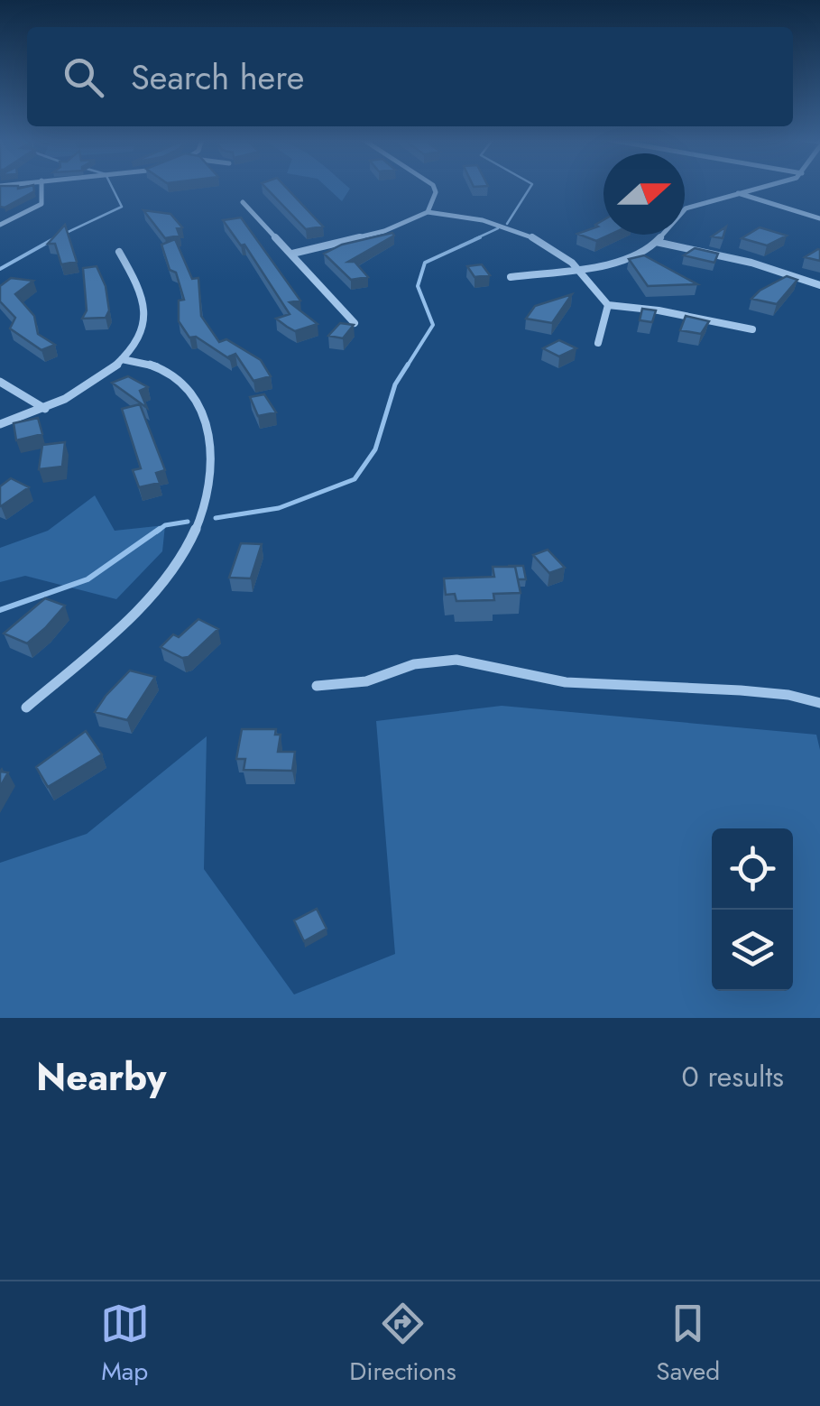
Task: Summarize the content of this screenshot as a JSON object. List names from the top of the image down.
{
  "north": "right",
  "page": {
    "search": "Search here",
    "heading": ["Nearby", "0 results"],
    "nav": ["Map", "Directions", "Saved"]
  }
}
